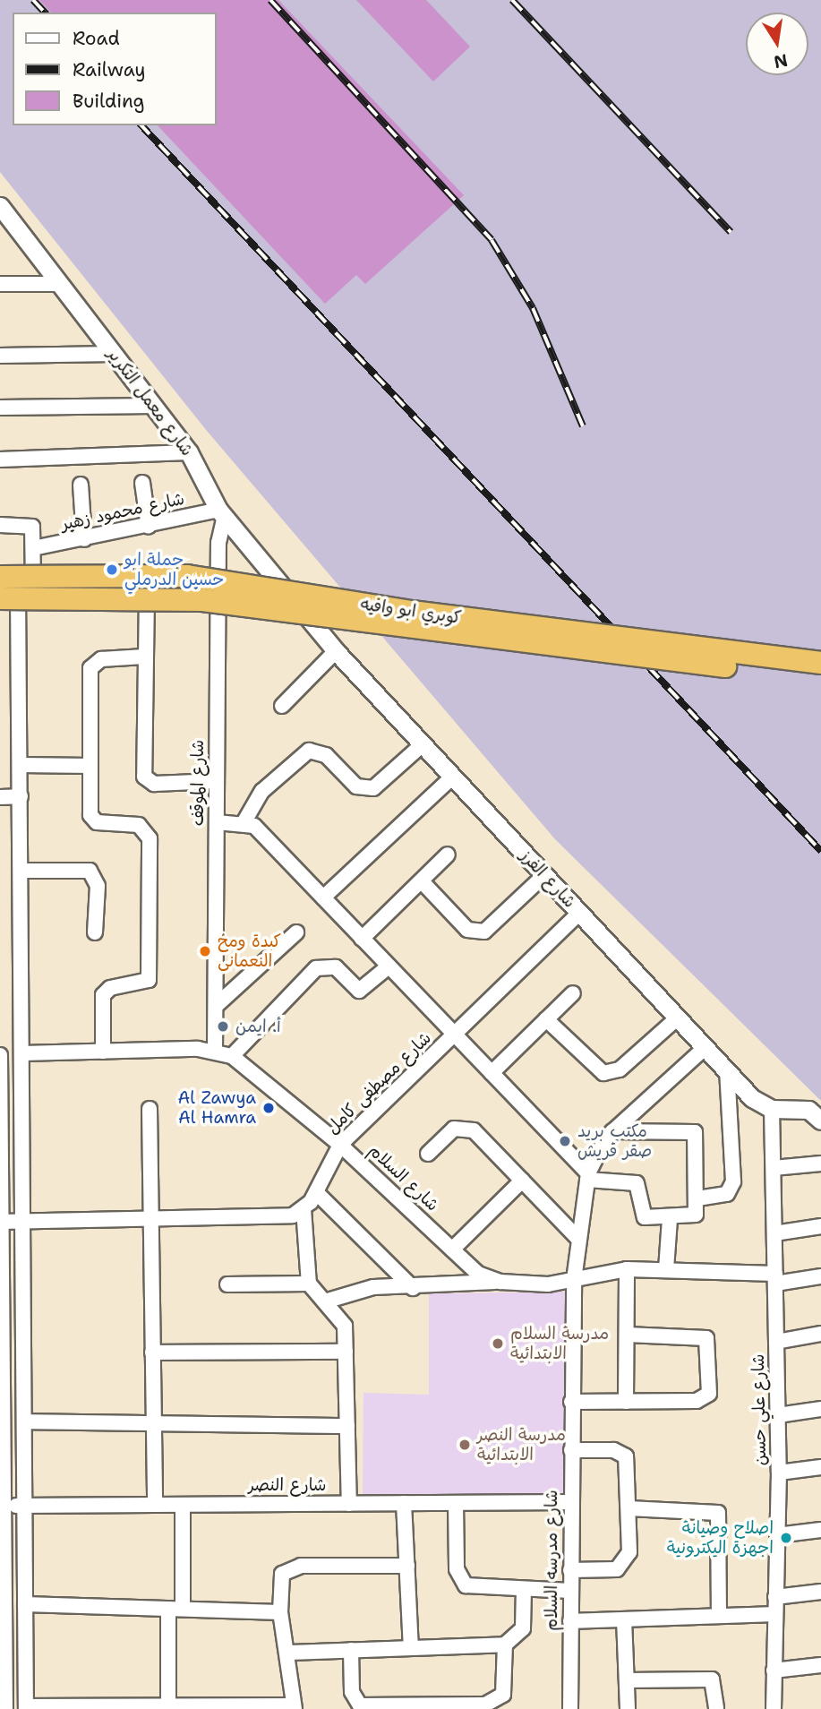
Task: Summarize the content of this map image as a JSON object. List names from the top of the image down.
{
  "streets": {
    "main road": ["كوبري ابو وافيه"],
    "street": [
      "شارع معمل التكرير",
      "شارع محمود زهير",
      "شارع الموقف",
      "شارع الفرز",
      "شارع مصطفى كامل",
      "شارع السلام",
      "شارع علي حسن",
      "شارع النصر",
      "شارع مدرسه السلام"
    ]
  },
  "crossings": [
    ["شارع معمل التكرير", "شارع محمود زهير"],
    ["شارع معمل التكرير", "شارع الموقف"],
    ["شارع معمل التكرير", "شارع الفرز"],
    ["شارع محمود زهير", "شارع الموقف"],
    ["شارع الموقف", "شارع السلام"],
    ["شارع الفرز", "شارع مصطفى كامل"],
    ["شارع الفرز", "شارع علي حسن"],
    ["شارع الفرز", "شارع مدرسه السلام"],
    ["شارع مصطفى كامل", "شارع السلام"],
    ["شارع السلام", "شارع علي حسن"],
    ["شارع السلام", "شارع مدرسه السلام"],
    ["شارع النصر", "شارع مدرسه السلام"]
  ],
  "places": [
    "جملة ابو حسين الدرملي",
    "كبدة ومخ النعمانى",
    "أ. ايمن",
    "Al Zawya Al Hamra",
    "مكتب بريد صقر قريش",
    "مدرسة السلام الابتدائية",
    "مدرسة النصر الابتدائية",
    "اصلاح وصيانة اجهزة اليكترونية"
  ],
  "legend": ["Road", "Railway", "Building"],
  "north": "bottom"
}
